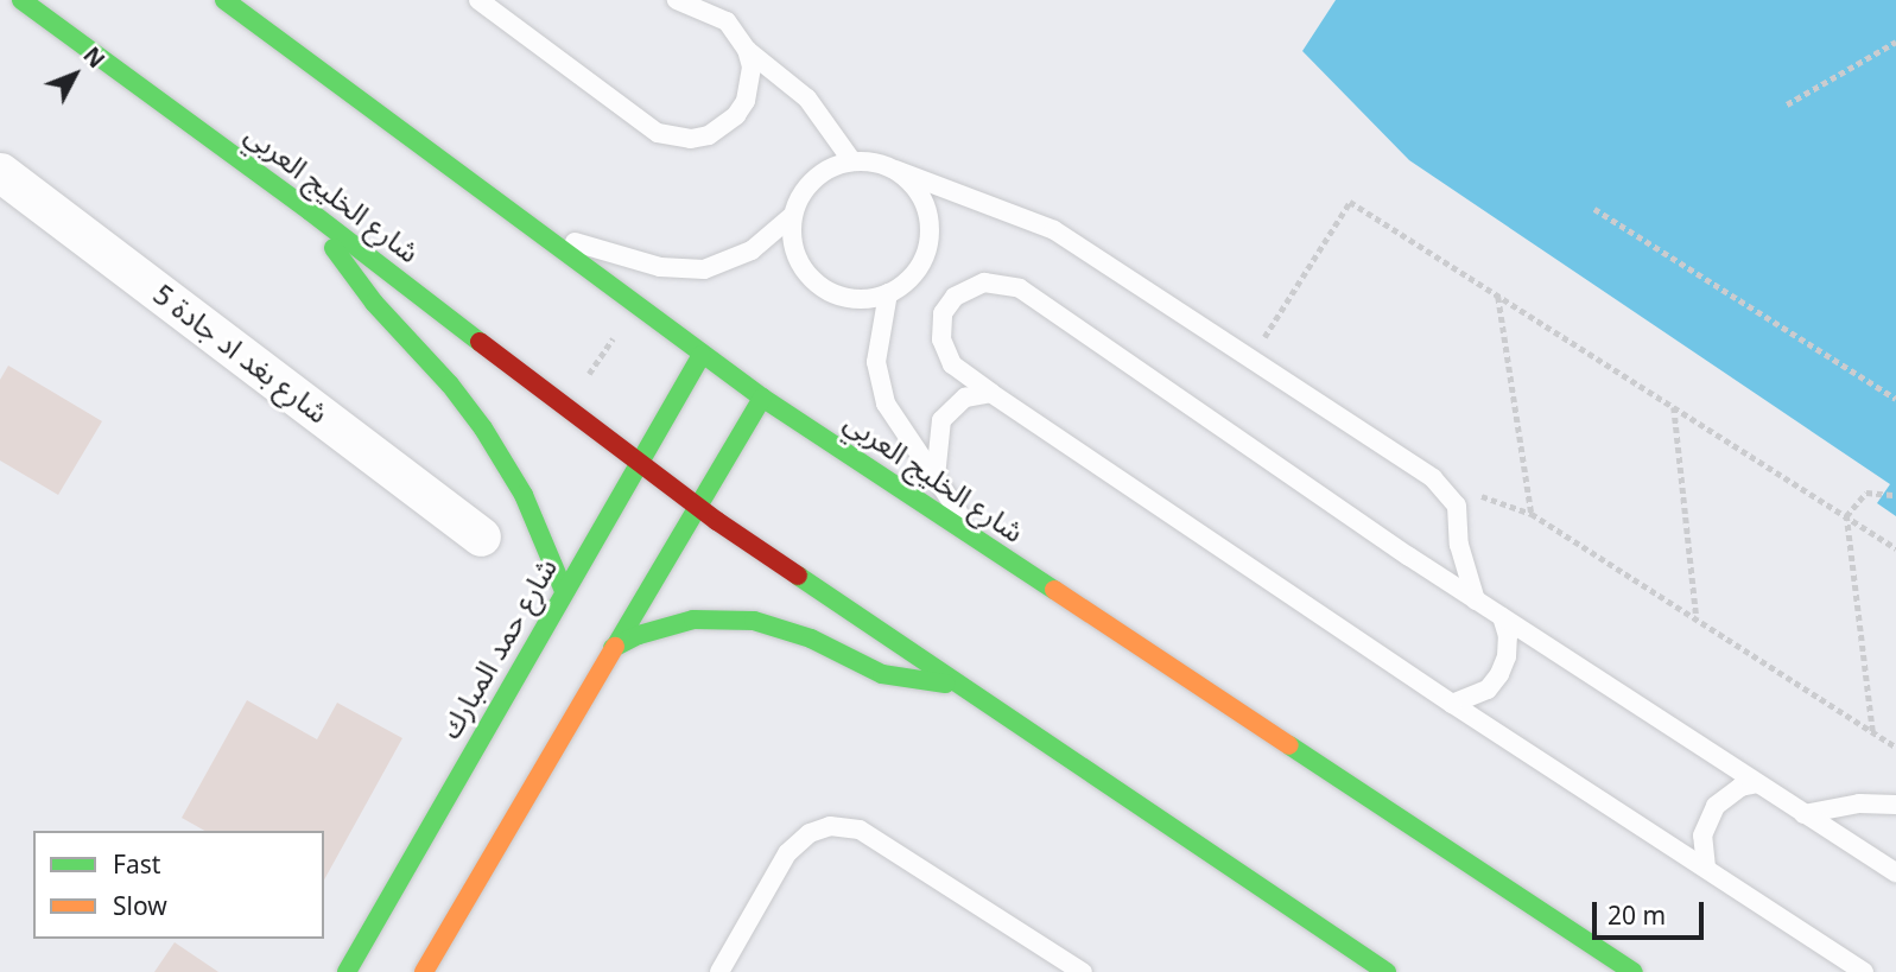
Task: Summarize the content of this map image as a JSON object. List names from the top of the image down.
{
  "streets": {
    "main road": ["شارع الخليج العربي", "شارع حمد المبارك"],
    "street": ["شارع بغد اد جادة 5"]
  },
  "crossings": [
    ["شارع الخليج العربي", "شارع حمد المبارك"]
  ],
  "legend": ["Fast", "Slow"],
  "scale_bar": "20 m",
  "north": "top right"
}
